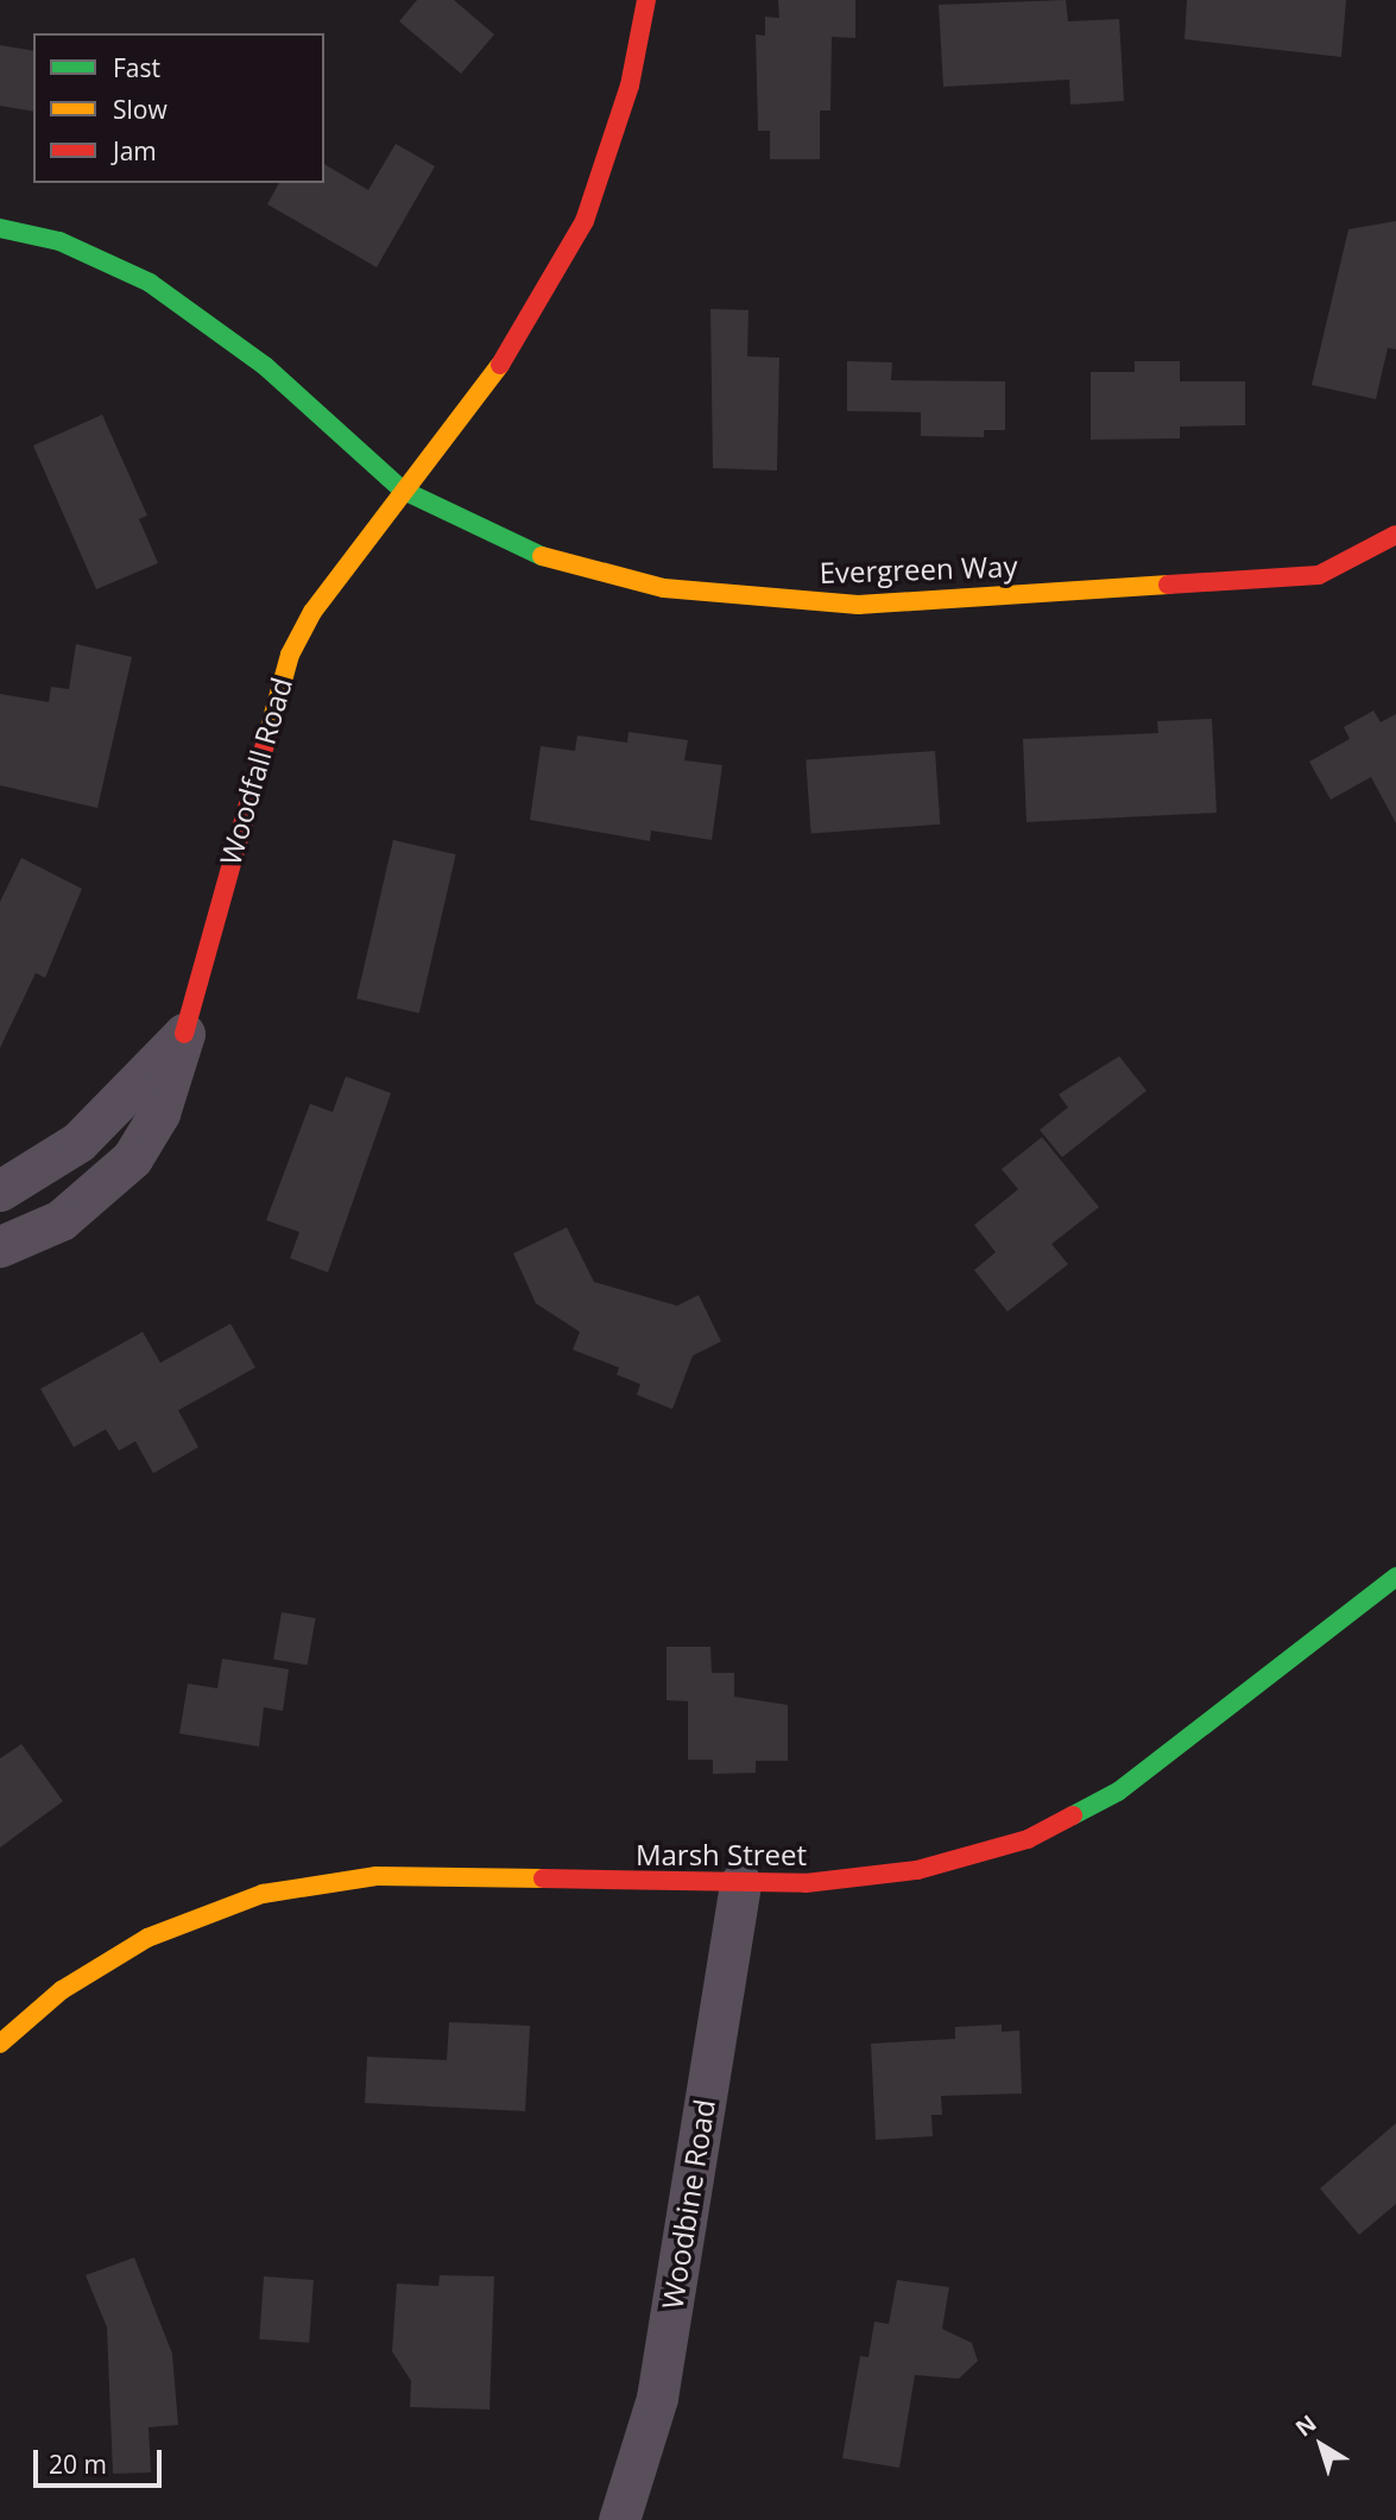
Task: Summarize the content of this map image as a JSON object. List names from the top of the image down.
{
  "streets": {
    "street": [
      "Evergreen Way",
      "Woodfall Road",
      "Marsh Street",
      "Woodbine Road"
    ]
  },
  "crossings": [
    ["Evergreen Way", "Woodfall Road"],
    ["Marsh Street", "Woodbine Road"]
  ],
  "legend": ["Fast", "Slow", "Jam"],
  "scale_bar": "20 m",
  "north": "top left"
}
